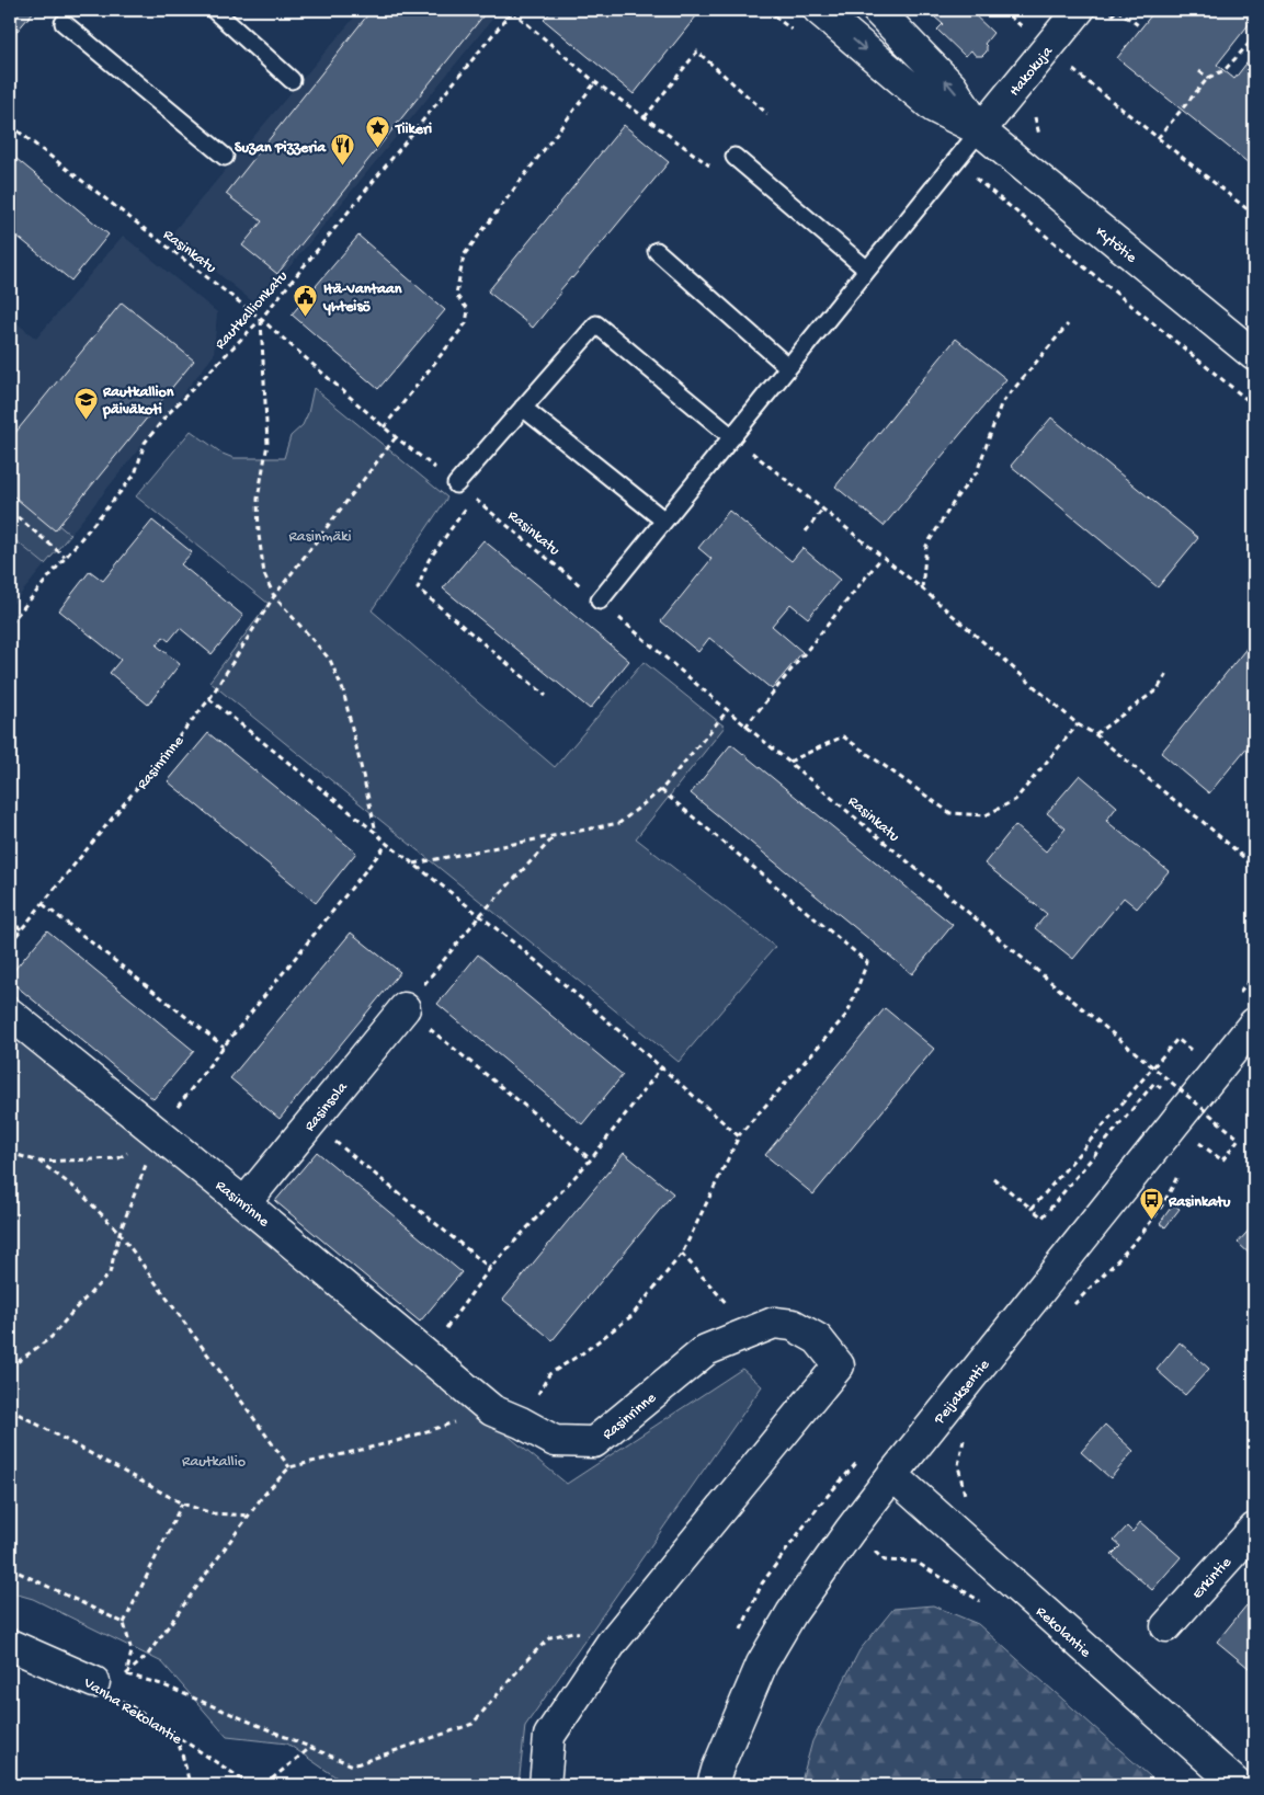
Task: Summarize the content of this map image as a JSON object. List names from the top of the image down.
{
  "streets": {
    "street": [
      "Hakokuja",
      "Kytötie",
      "Rasinrinne",
      "Rasinsola",
      "Peijaksentie",
      "Erkintie",
      "Rekolantie",
      "Vanha Rekolantie"
    ],
    "path": ["Rasinkatu", "Rautkallionkatu"]
  },
  "crossings": [
    ["Hakokuja", "Kytötie"],
    ["Rasinkatu", "Rautkallionkatu"],
    ["Rasinkatu", "Rasinrinne"],
    ["Rasinrinne", "Rasinsola"],
    ["Peijaksentie", "Rekolantie"]
  ],
  "parks": ["Rasinmäki", "Rautkallio"],
  "places": {
    "place": ["Tiikeri"],
    "restaurant": ["Suzan Pizzeria"],
    "public building": ["Itä-Vantaan yhteisö"],
    "school or university": ["Rautkallion päiväkoti"],
    "bus stop": ["Rasinkatu"]
  }
}
